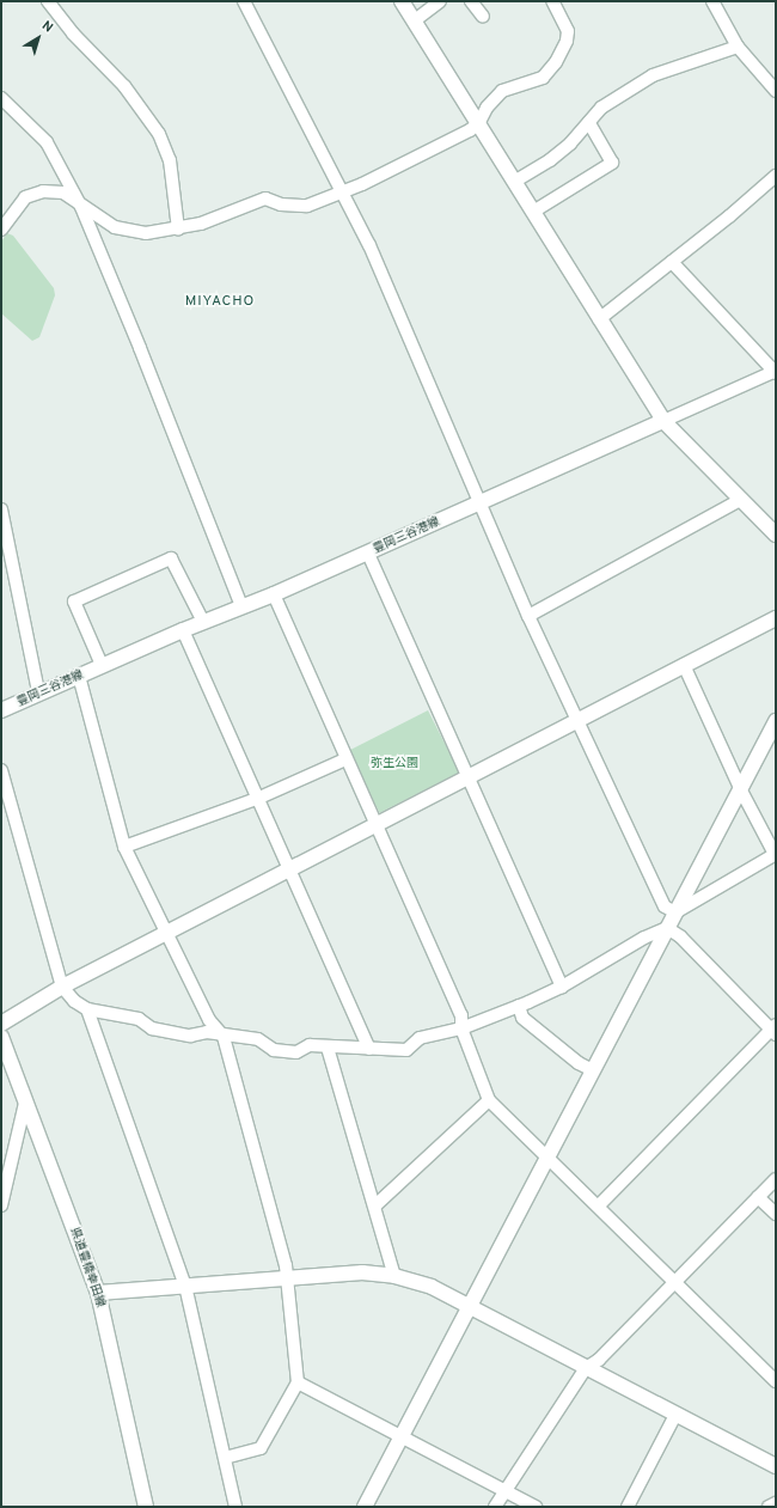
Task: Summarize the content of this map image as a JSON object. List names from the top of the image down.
{
  "streets": {
    "street": ["豊岡三谷港線", "県道豊橋幸田線"]
  },
  "districts": ["MIYACHO"],
  "parks": ["弥生公園"],
  "north": "top right"
}
